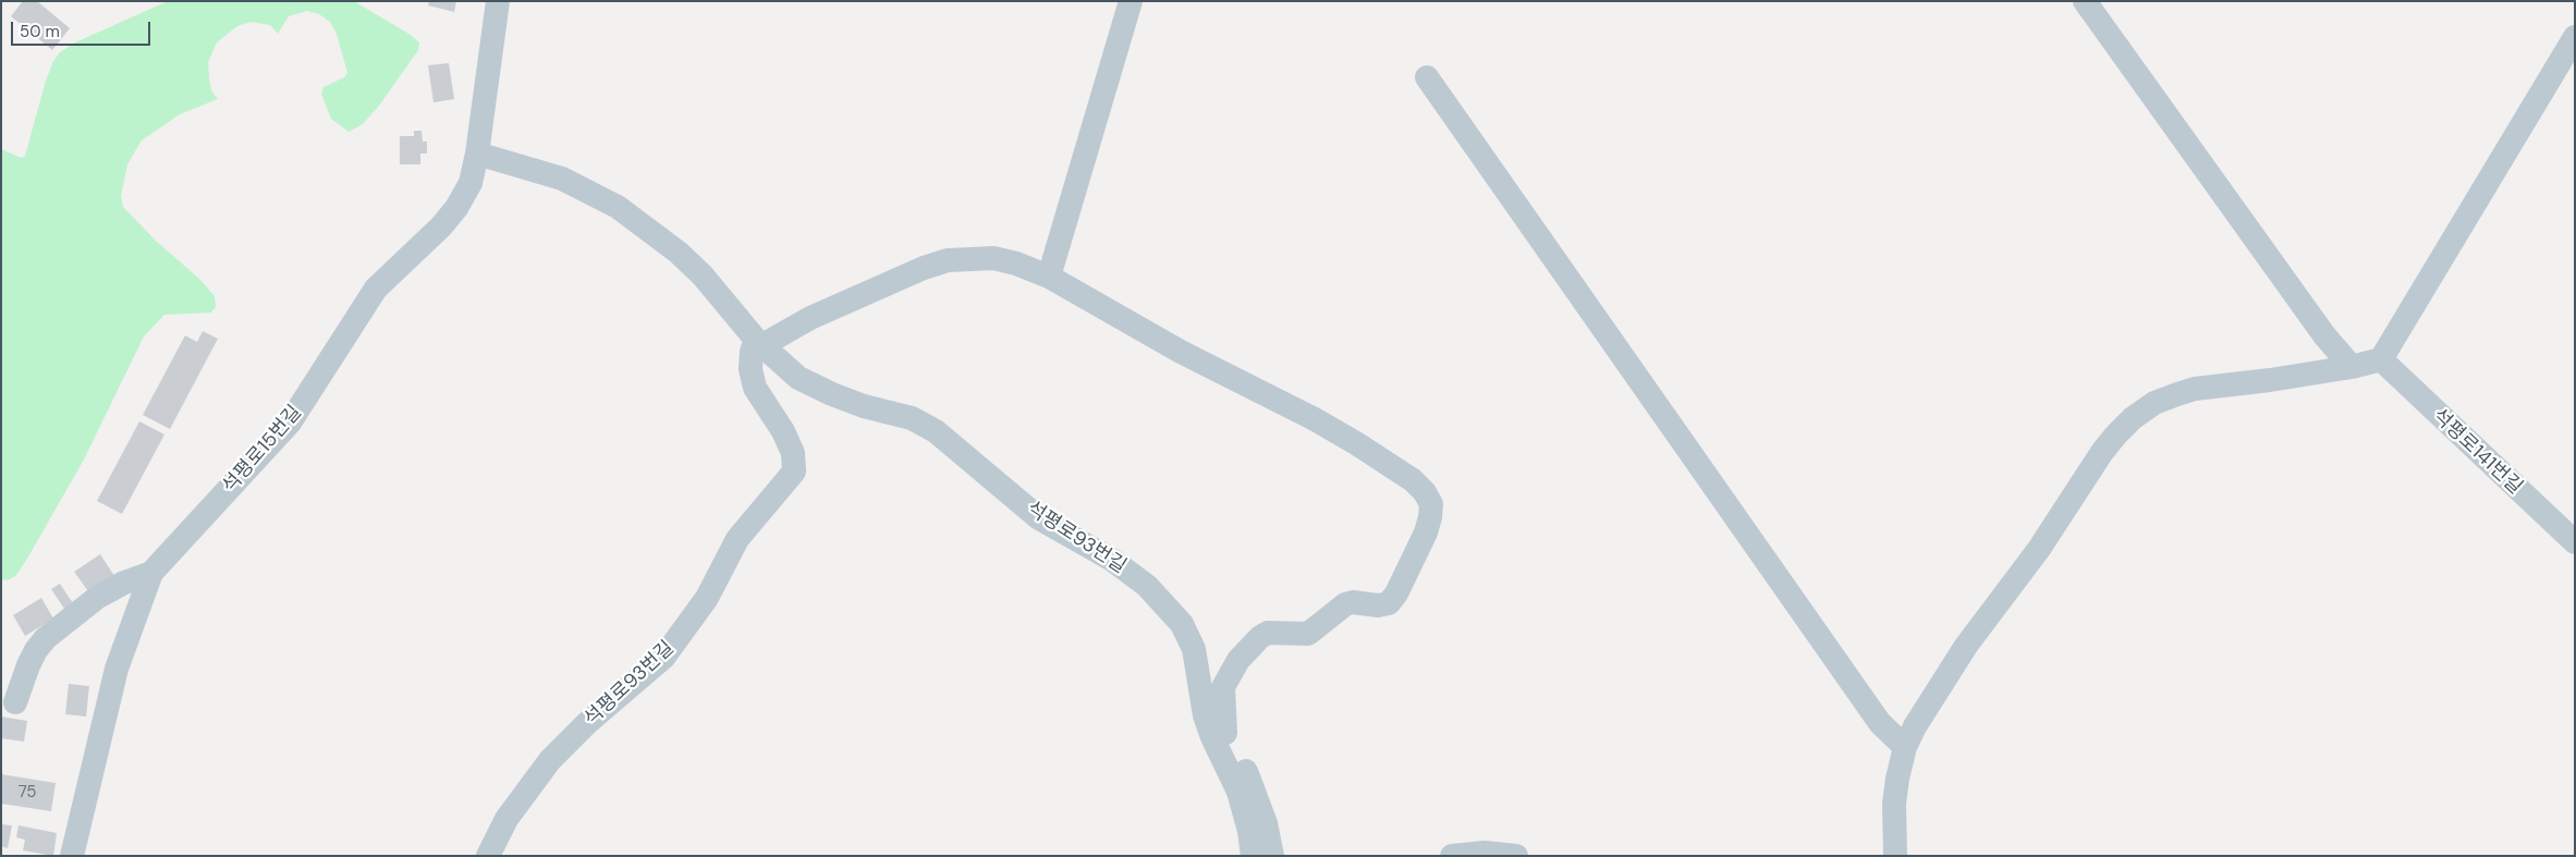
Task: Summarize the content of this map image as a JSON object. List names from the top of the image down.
{
  "streets": {
    "street": ["석평로15번길", "석평로141번길", "석평로93번길"]
  },
  "crossings": [
    ["석평로15번길", "석평로93번길"]
  ],
  "house_numbers": ["75"],
  "scale_bar": "50 m"
}
